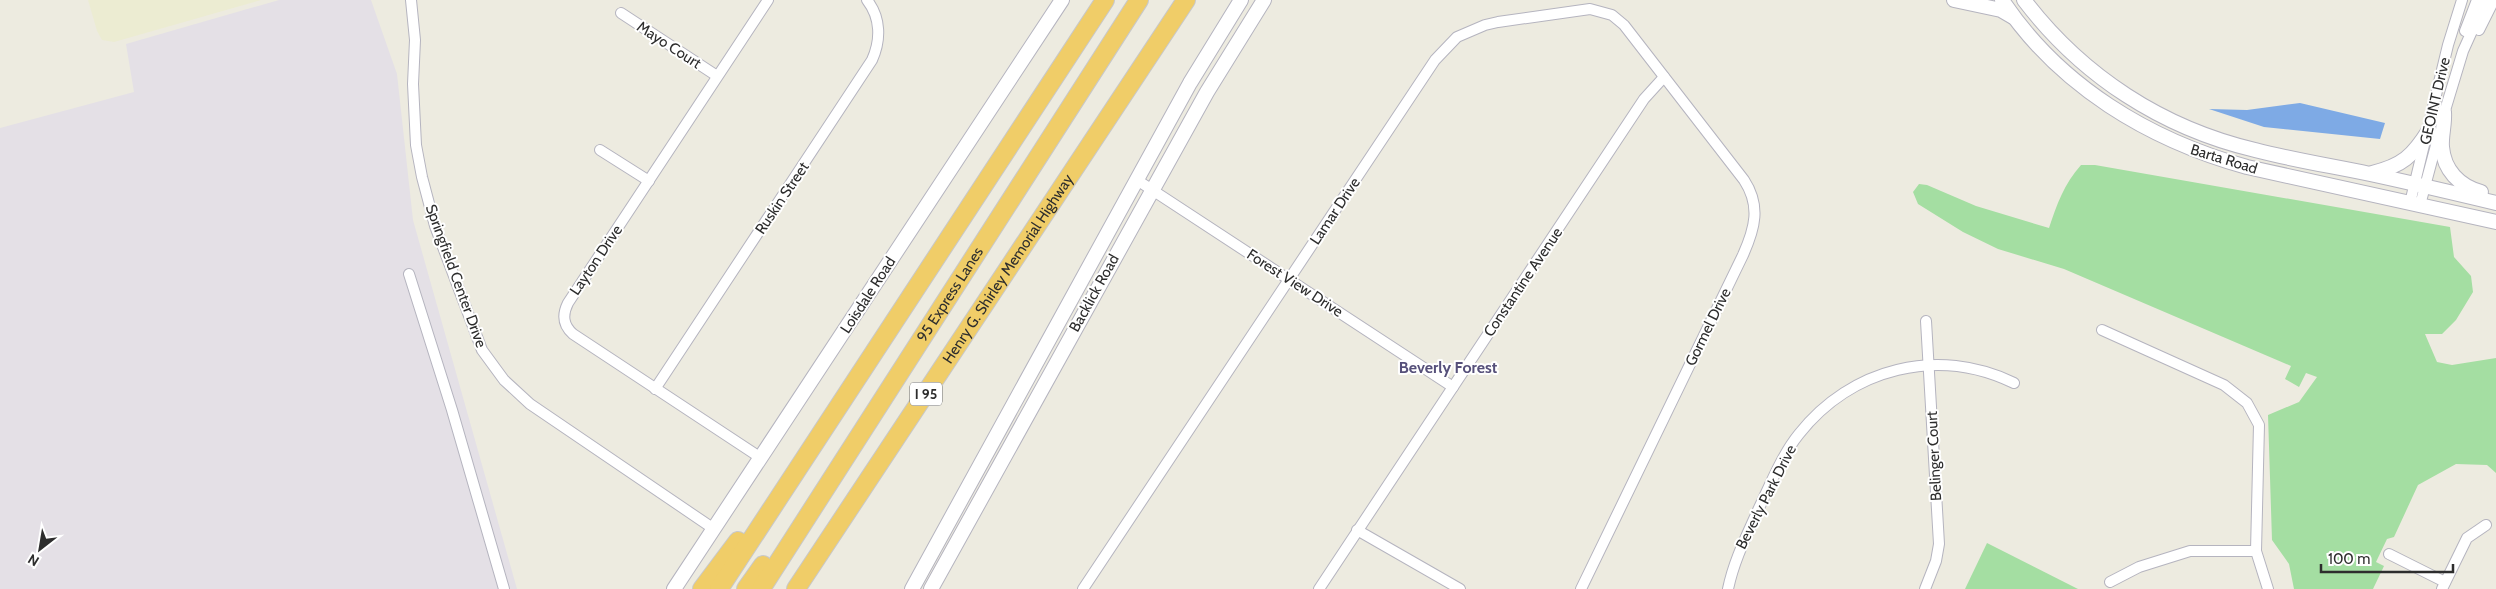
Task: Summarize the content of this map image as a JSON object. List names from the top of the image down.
{
  "streets": {
    "highway": ["Henry G. Shirley Memorial Highway", "95 Express Lanes", "I 95"],
    "main road": ["Barta Road", "Backlick Road", "Loisdale Road"],
    "street": [
      "Mayo Court",
      "GEOINT Drive",
      "Ruskin Street",
      "Lamar Drive",
      "Layton Drive",
      "Springfield Center Drive",
      "Constantine Avenue",
      "Forest View Drive",
      "Gormel Drive",
      "Belinger Court",
      "Beverly Park Drive"
    ]
  },
  "crossings": [
    ["Mayo Court", "Layton Drive"],
    ["GEOINT Drive", "Barta Road"],
    ["Ruskin Street", "Layton Drive"],
    ["Lamar Drive", "Constantine Avenue"],
    ["Lamar Drive", "Forest View Drive"],
    ["Lamar Drive", "Gormel Drive"],
    ["Layton Drive", "Loisdale Road"],
    ["Springfield Center Drive", "Loisdale Road"],
    ["Constantine Avenue", "Forest View Drive"],
    ["Constantine Avenue", "Gormel Drive"],
    ["Forest View Drive", "Backlick Road"],
    ["Belinger Court", "Beverly Park Drive"]
  ],
  "districts": ["Beverly Forest"],
  "scale_bar": "100 m",
  "north": "bottom left"
}
